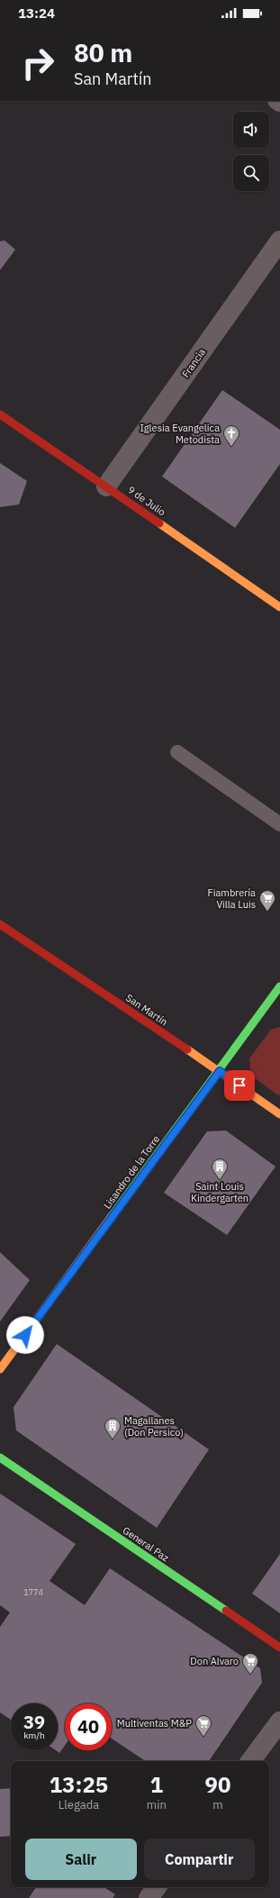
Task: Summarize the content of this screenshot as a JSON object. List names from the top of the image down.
{
  "streets": {
    "street": [
      "Francia",
      "9 de Julio",
      "San Martín",
      "Lisandro de la Torre",
      "General Paz"
    ]
  },
  "crossings": [
    ["Francia", "9 de Julio"],
    ["San Martín", "Lisandro de la Torre"]
  ],
  "places": {
    "church": ["Iglesia Evangelica Metodista"],
    "supermarket": ["Fiambrería Villa Luis", "Don Alvaro", "Multiventas M&P"],
    "building": ["Saint Louis Kindergarten", "Magallanes (Don Persico)"]
  },
  "house_numbers": ["1774"],
  "page": {
    "status": "13:24",
    "turn": ["80 m", "San Martín"],
    "speed": "39 km/h",
    "limit": "40",
    "eta": [
      "13:25",
      "Llegada",
      "1",
      "min",
      "90",
      "m"
    ],
    "buttons": ["Salir", "Compartir"]
  }
}
